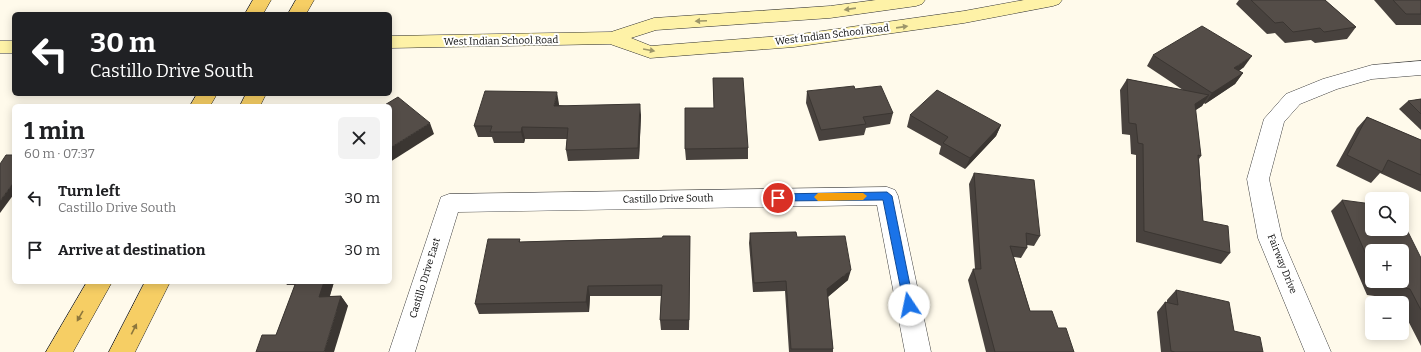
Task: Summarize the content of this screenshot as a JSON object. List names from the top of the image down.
{
  "streets": {
    "main road": ["West Indian School Road"],
    "street": ["Castillo Drive South", "Fairway Drive", "Castillo Drive East"]
  },
  "crossings": [
    ["Castillo Drive South", "Castillo Drive East"]
  ],
  "page": {
    "turn": ["30 m", "Castillo Drive South"],
    "heading": ["1 min", "60 m · 07:37"],
    "list": [
      {
        "name": "Turn left",
        "note": "Castillo Drive South",
        "value": "30 m"
      },
      {
        "name": "Arrive at destination",
        "value": "30 m"
      }
    ],
    "map_buttons": ["+", "−"]
  }
}
